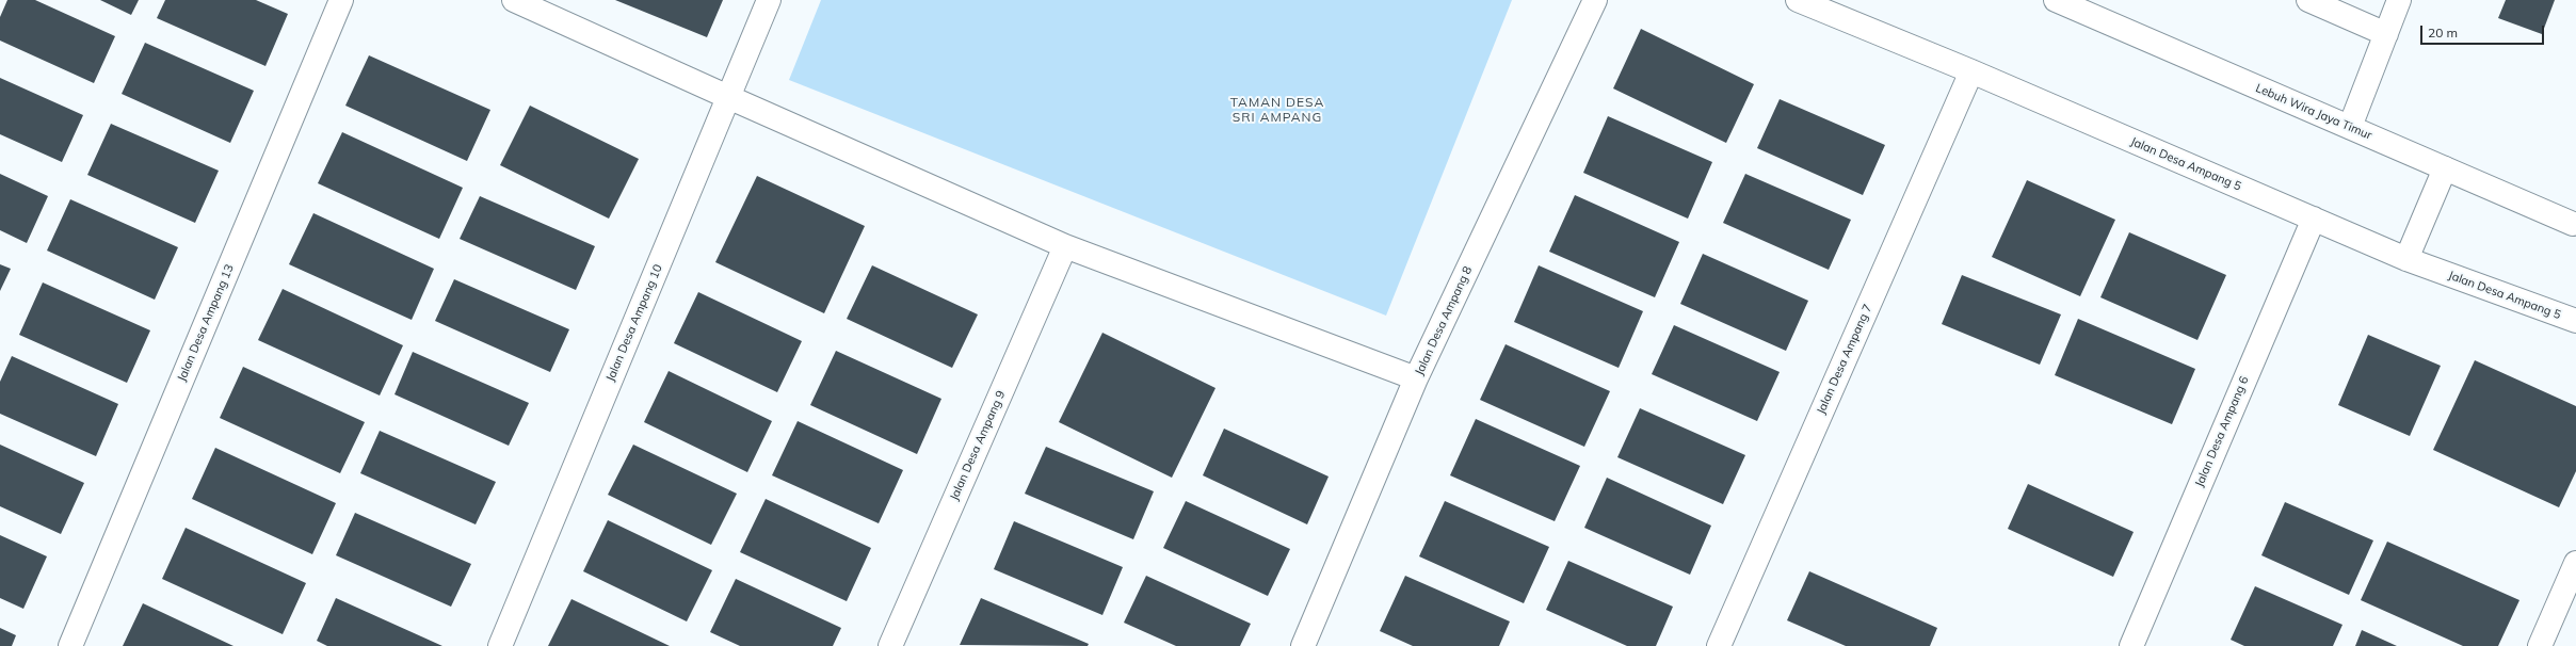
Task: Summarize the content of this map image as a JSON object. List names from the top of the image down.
{
  "streets": {
    "street": [
      "Lebuh Wira Jaya Timur",
      "Jalan Desa Ampang 5",
      "Jalan Desa Ampang 8",
      "Jalan Desa Ampang 13",
      "Jalan Desa Ampang 10",
      "Jalan Desa Ampang 7",
      "Jalan Desa Ampang 6",
      "Jalan Desa Ampang 9"
    ]
  },
  "crossings": [
    ["Jalan Desa Ampang 5", "Jalan Desa Ampang 7"],
    ["Jalan Desa Ampang 5", "Jalan Desa Ampang 6"]
  ],
  "districts": ["TAMAN DESA SRI AMPANG"],
  "scale_bar": "20 m"
}
